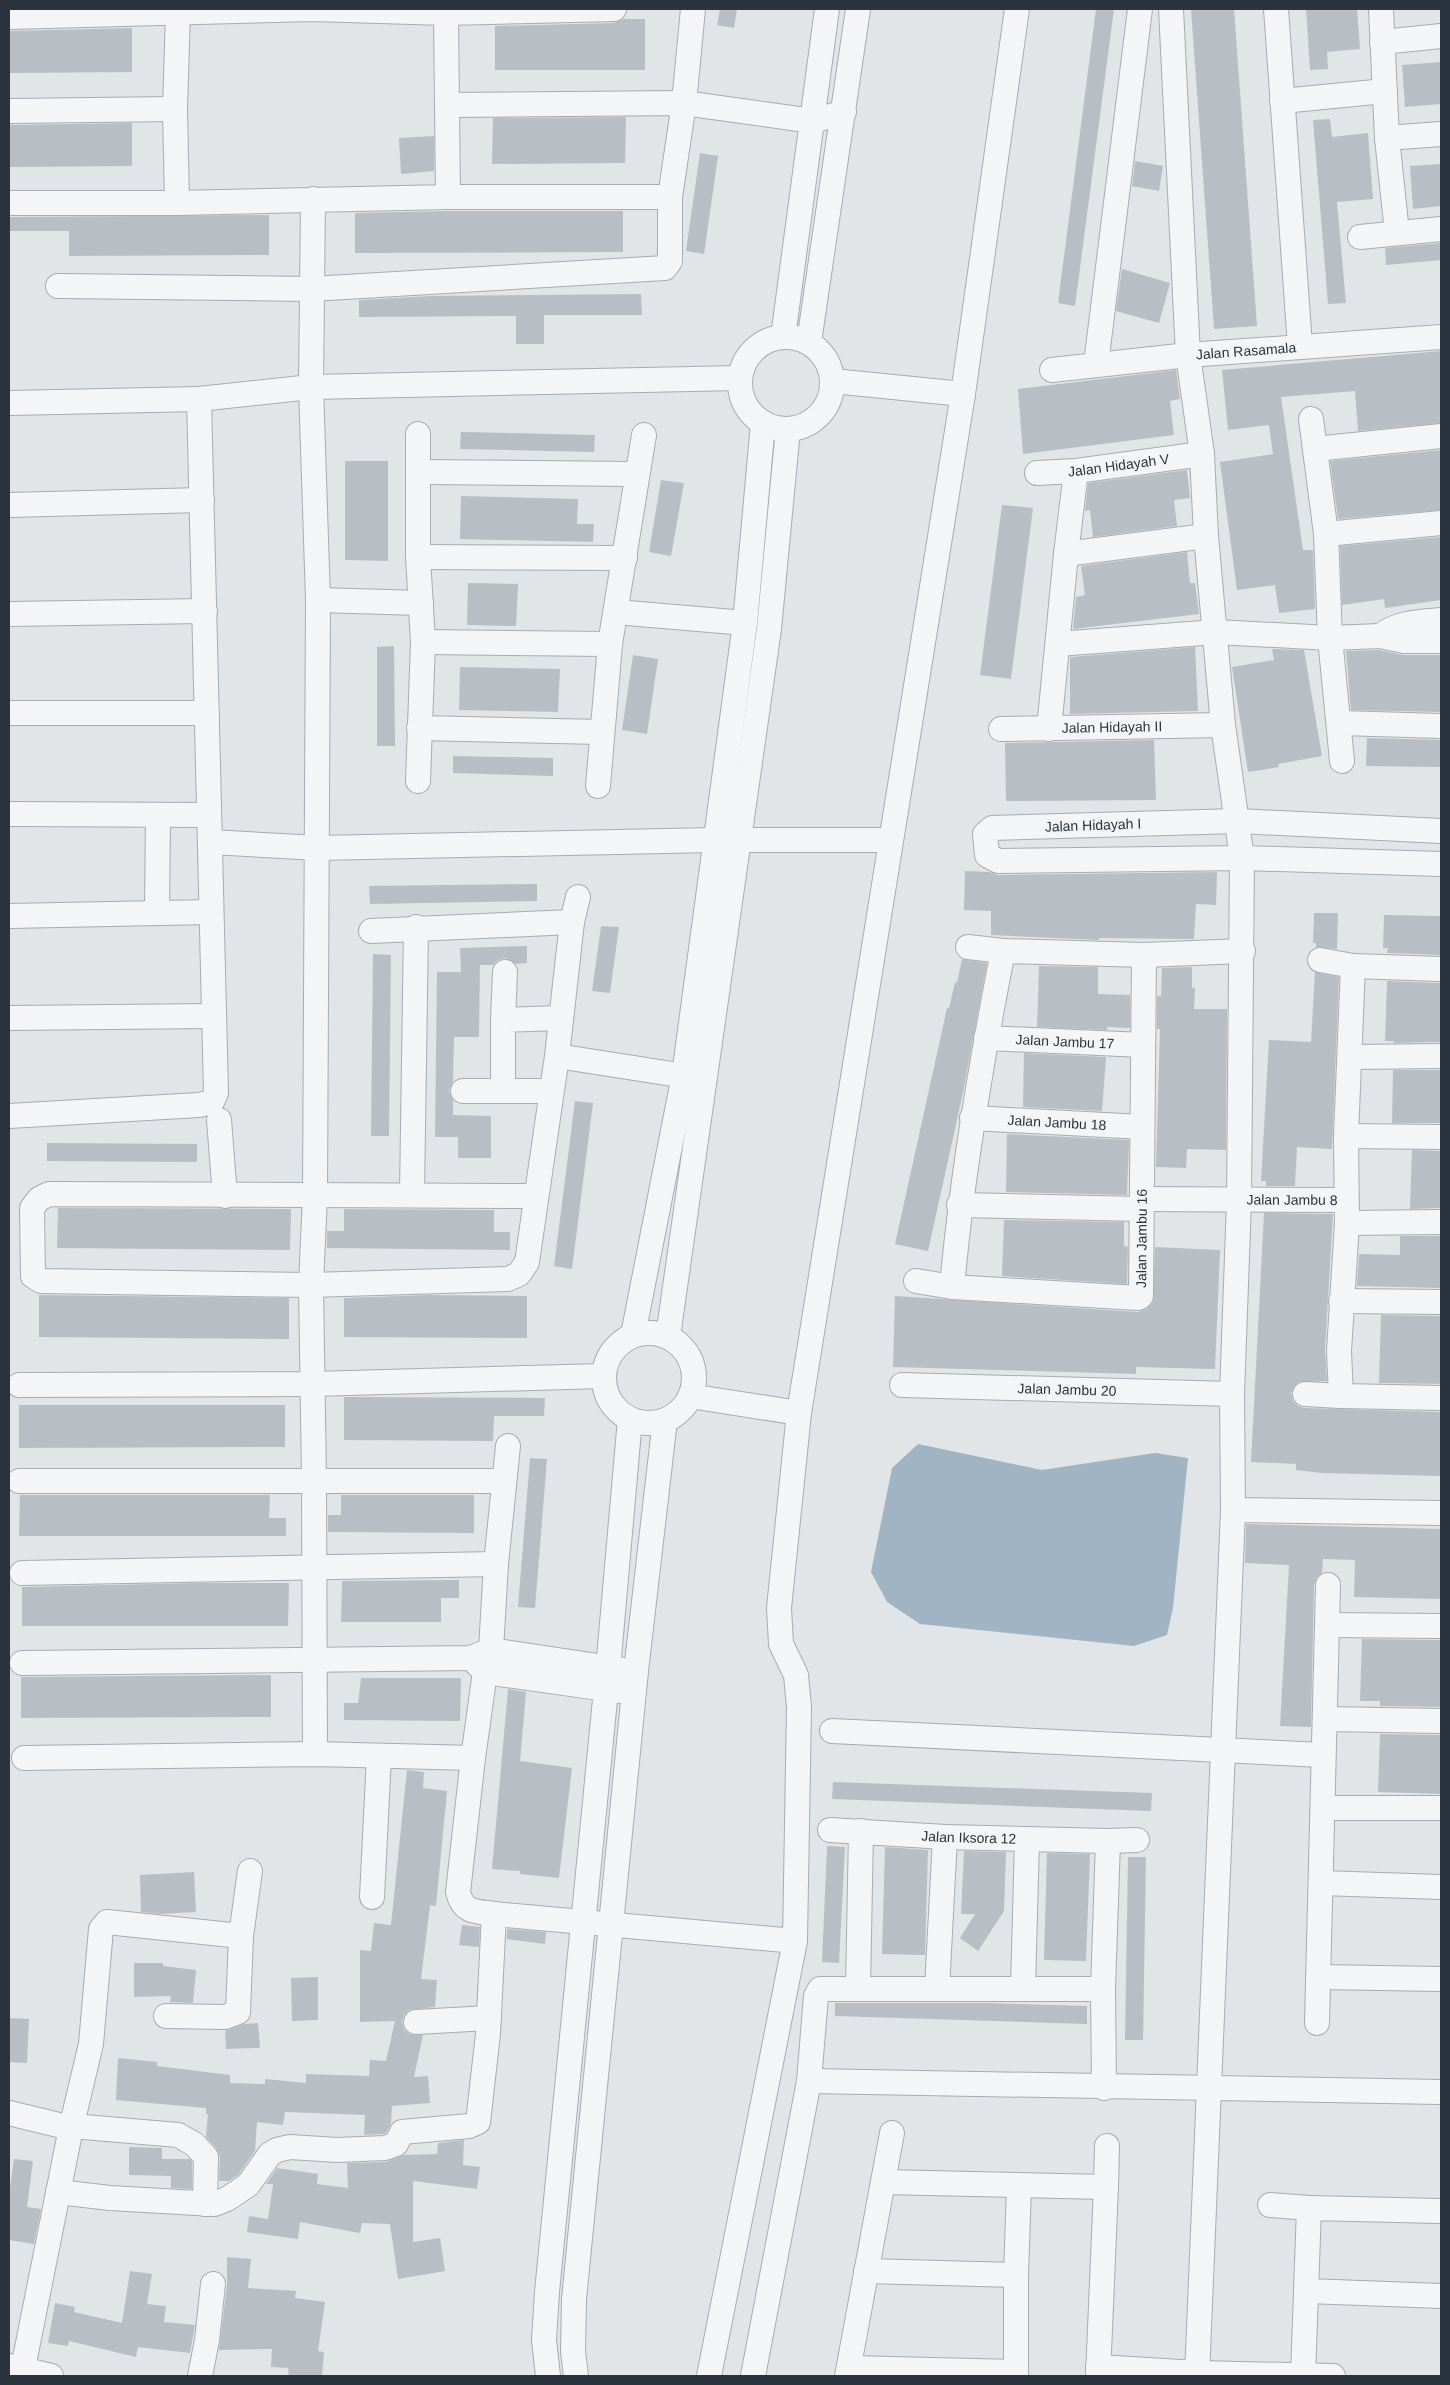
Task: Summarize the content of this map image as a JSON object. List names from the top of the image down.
{
  "streets": {
    "street": [
      "Jalan Rasamala",
      "Jalan Hidayah V",
      "Jalan Hidayah II",
      "Jalan Hidayah I",
      "Jalan Jambu 17",
      "Jalan Jambu 18",
      "Jalan Jambu 8",
      "Jalan Jambu 16",
      "Jalan Jambu 20",
      "Jalan Iksora 12"
    ]
  },
  "crossings": [
    ["Jalan Jambu 17", "Jalan Jambu 16"],
    ["Jalan Jambu 18", "Jalan Jambu 16"],
    ["Jalan Jambu 8", "Jalan Jambu 16"]
  ]
}
